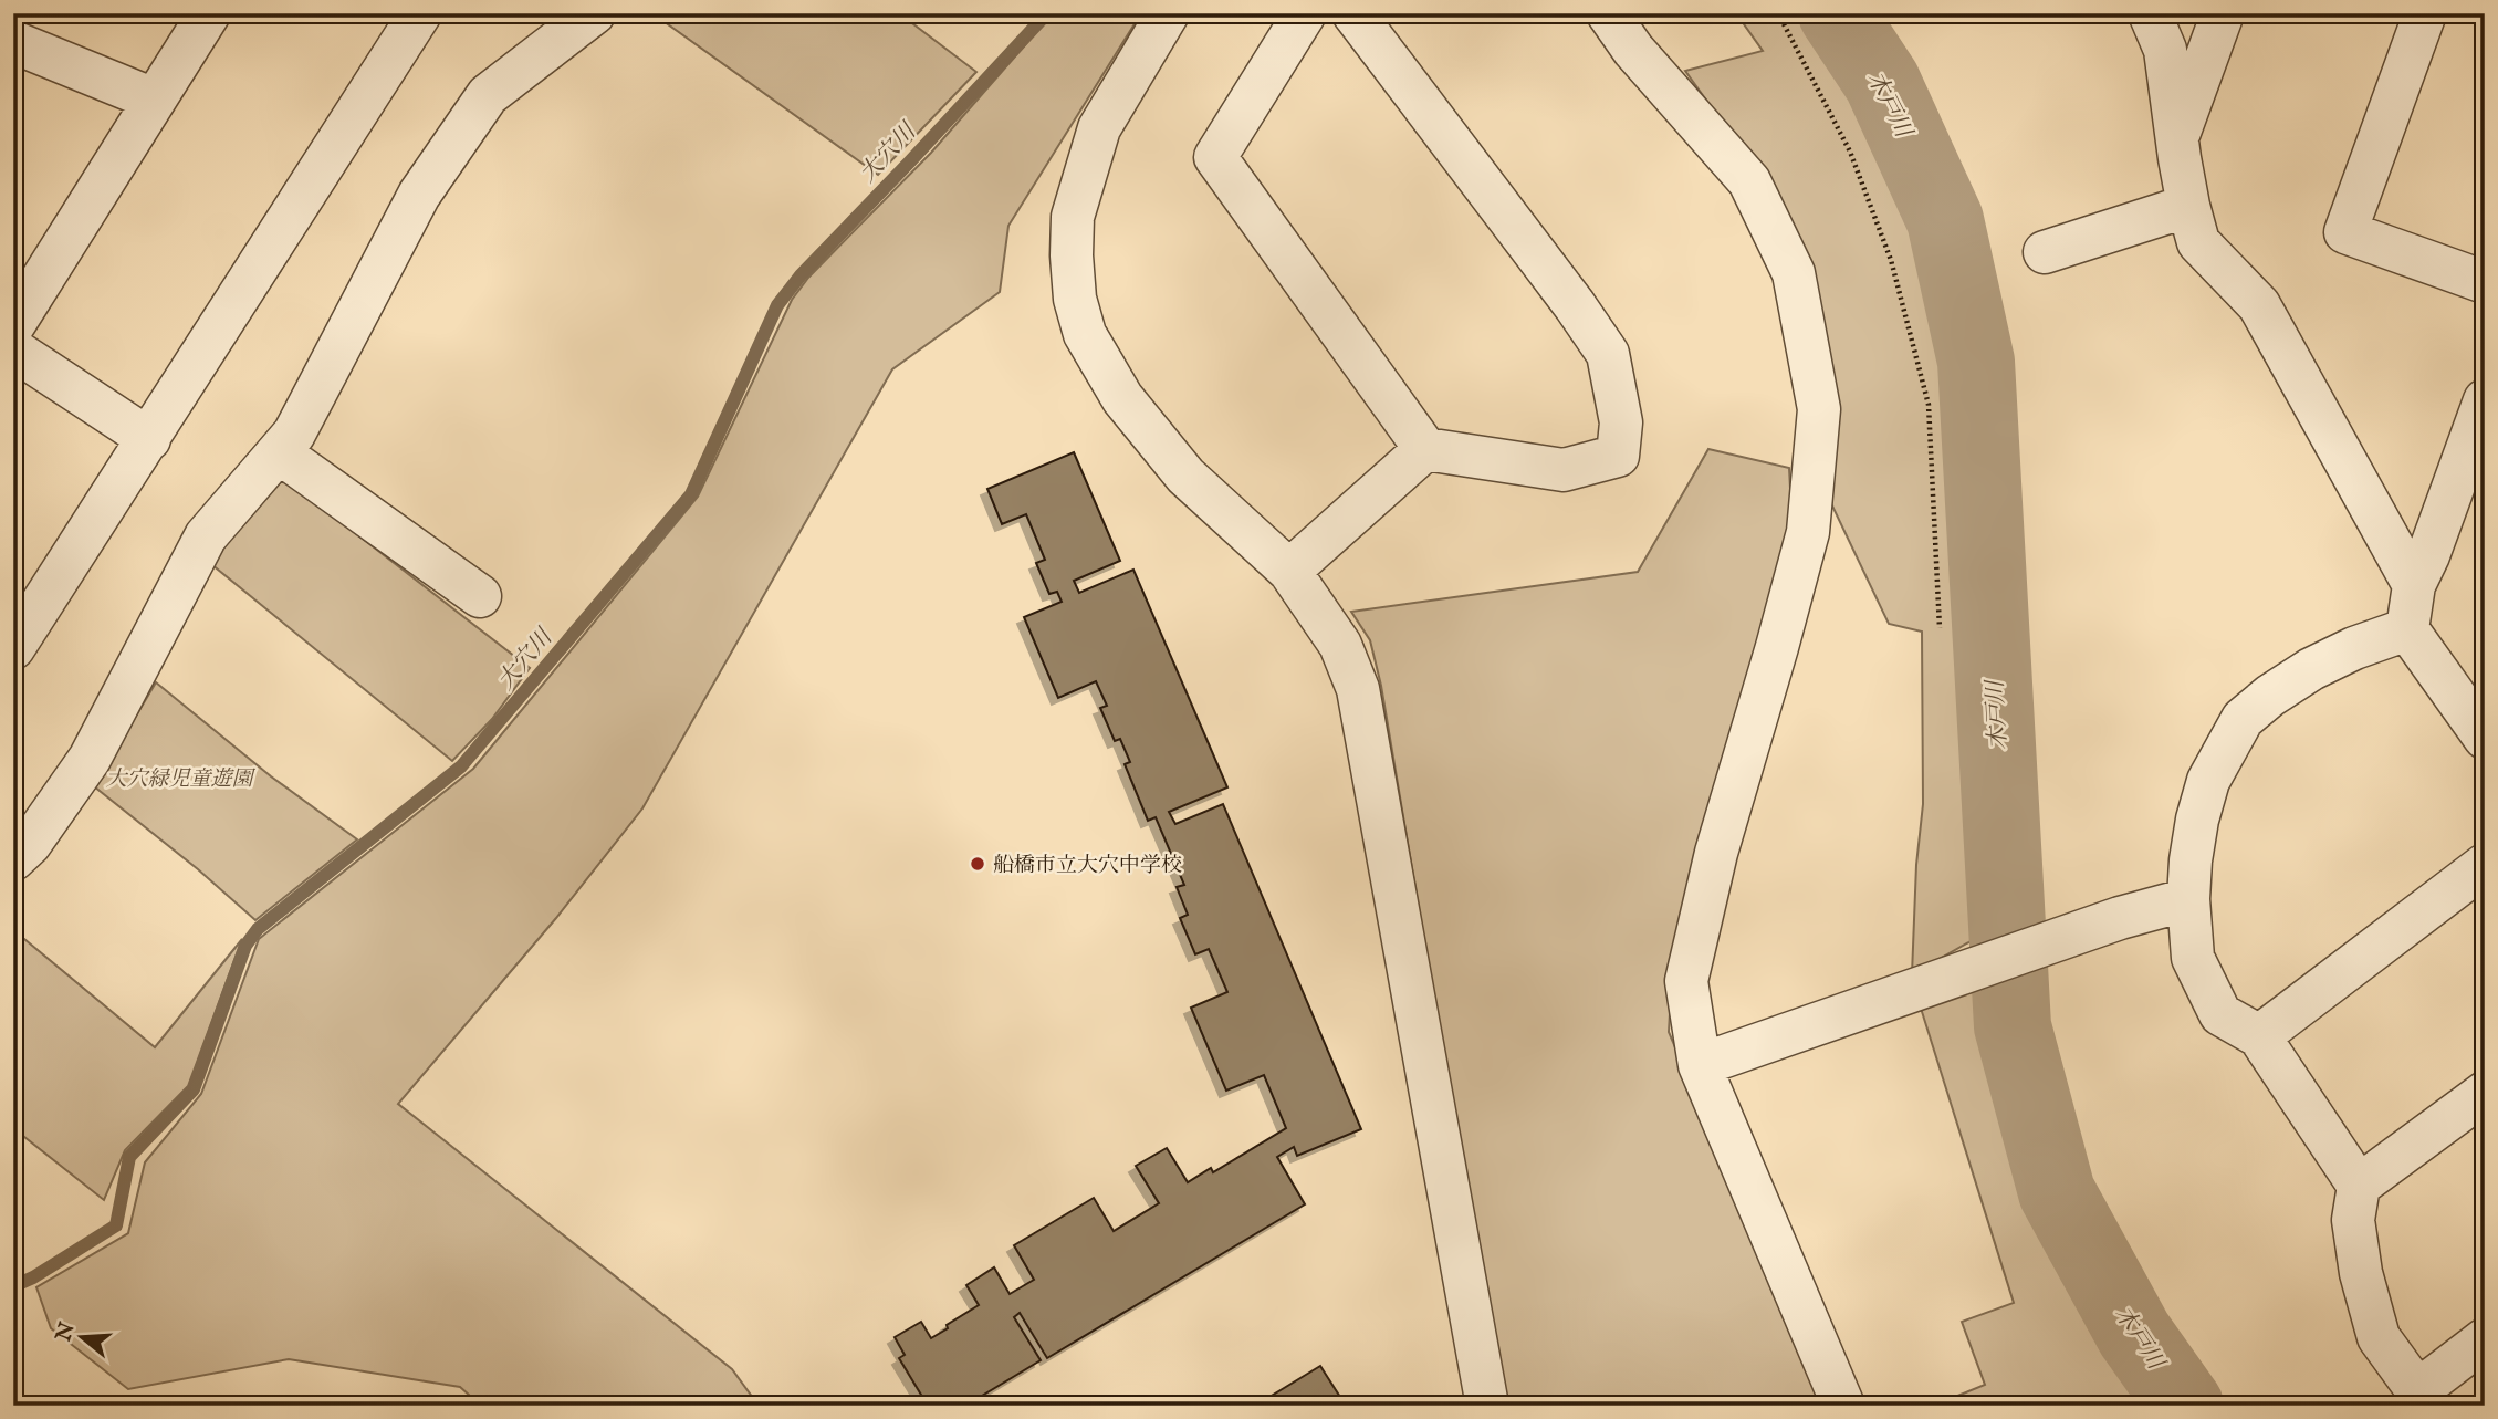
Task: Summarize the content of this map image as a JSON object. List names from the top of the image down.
{
  "water": ["木戸川", "大穴川"],
  "parks": ["大穴緑児童遊園"],
  "places": ["船橋市立大穴中学校"],
  "north": "left"
}
